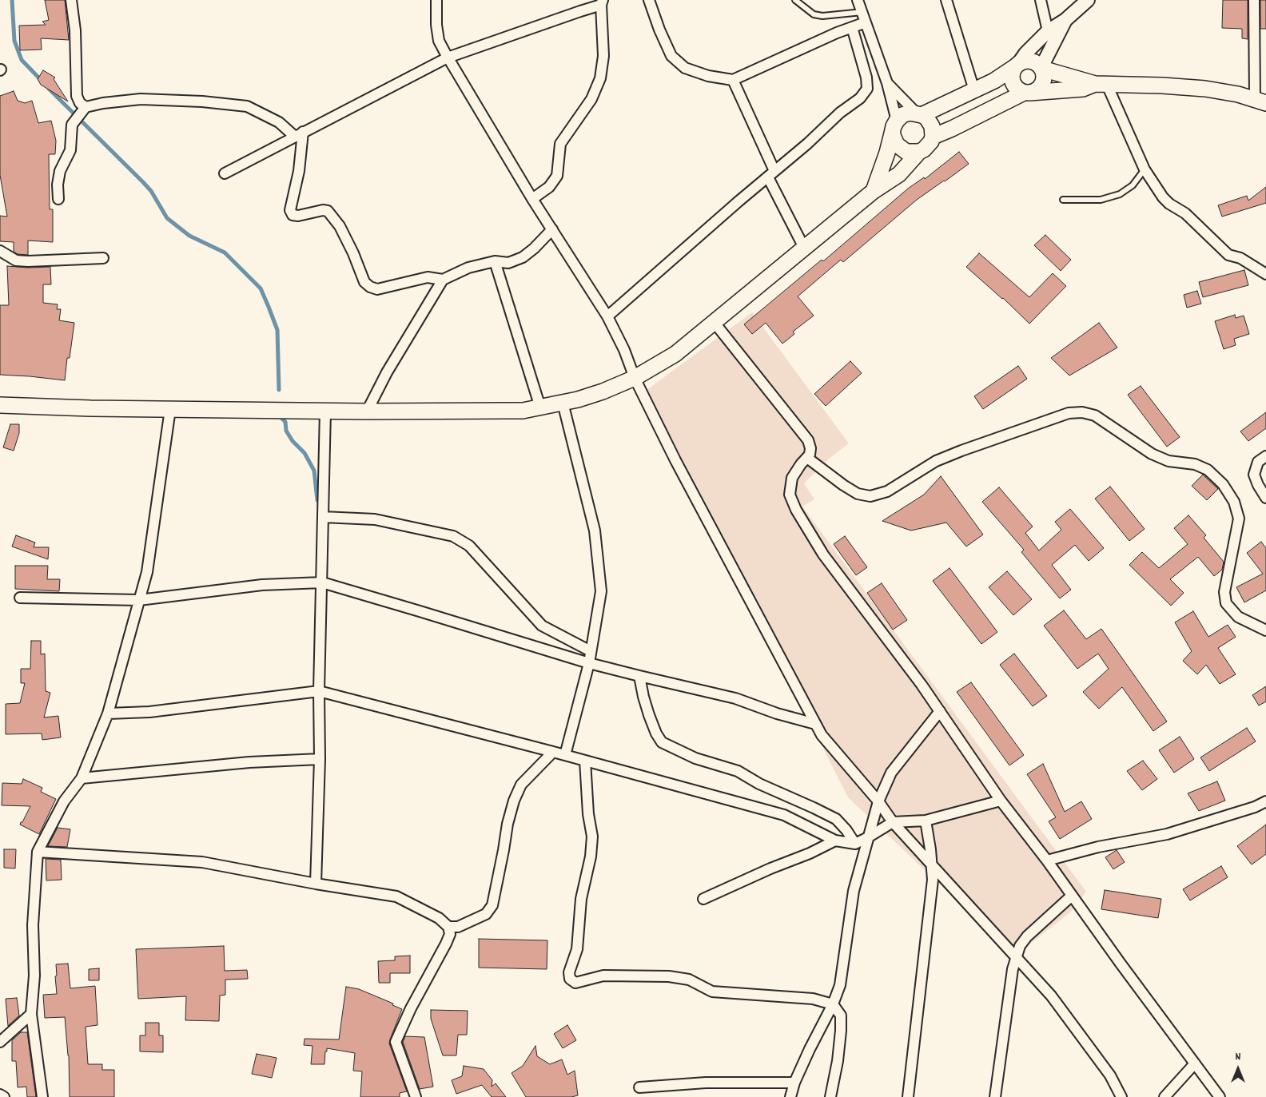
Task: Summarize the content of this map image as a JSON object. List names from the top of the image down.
{
  "north": "top"
}
